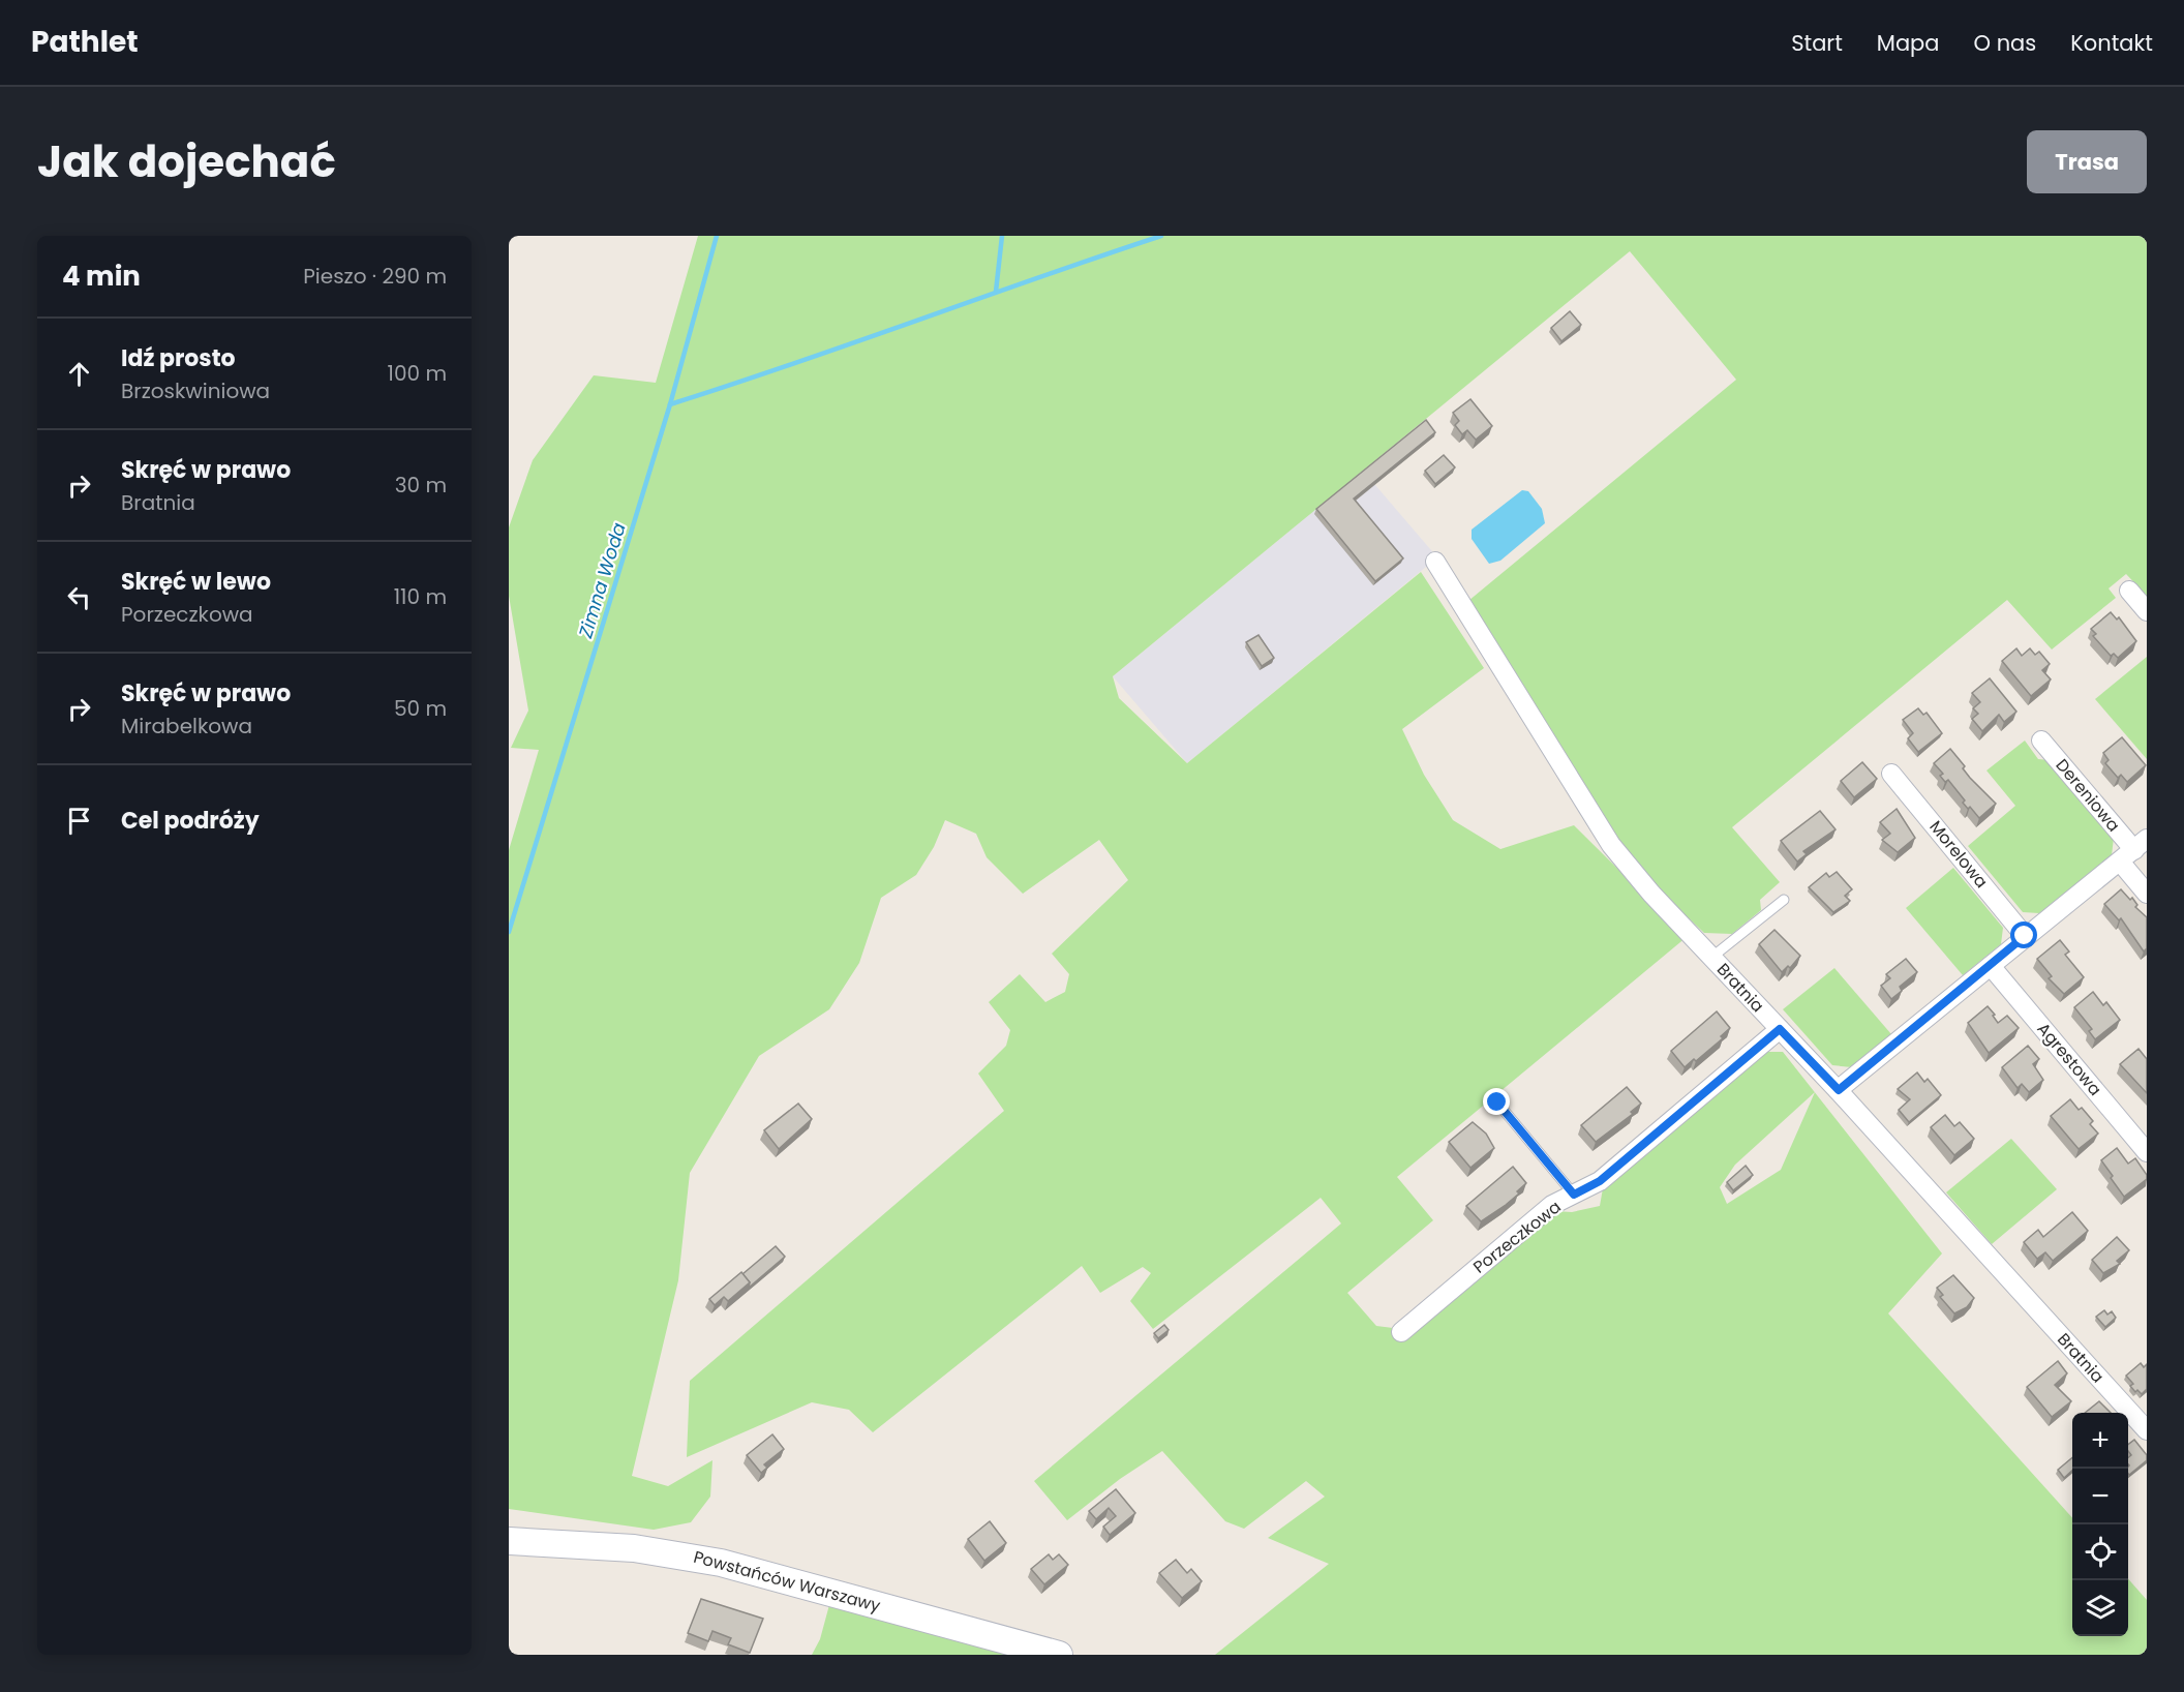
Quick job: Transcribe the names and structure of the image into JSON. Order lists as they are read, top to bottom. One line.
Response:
{"streets":{"street":["Dereniowa","Morelowa","Bratnia","Agrestowa","Porzeczkowa","Powstańców Warszawy"]},"crossings":[["Bratnia","Porzeczkowa"]],"water":["Zimna Woda"],"page":{"header":"Pathlet","nav":["Start","Mapa","O nas","Kontakt"],"title":"Jak dojechać","buttons":"Trasa","heading":["4 min","Pieszo · 290 m"],"list":[["Idź prosto","Brzoskwiniowa","100 m"],["Skręć w prawo","Bratnia","30 m"],["Skręć w lewo","Porzeczkowa","110 m"],["Skręć w prawo","Mirabelkowa","50 m"],"Cel podróży"],"map_buttons":["+","−"]}}
